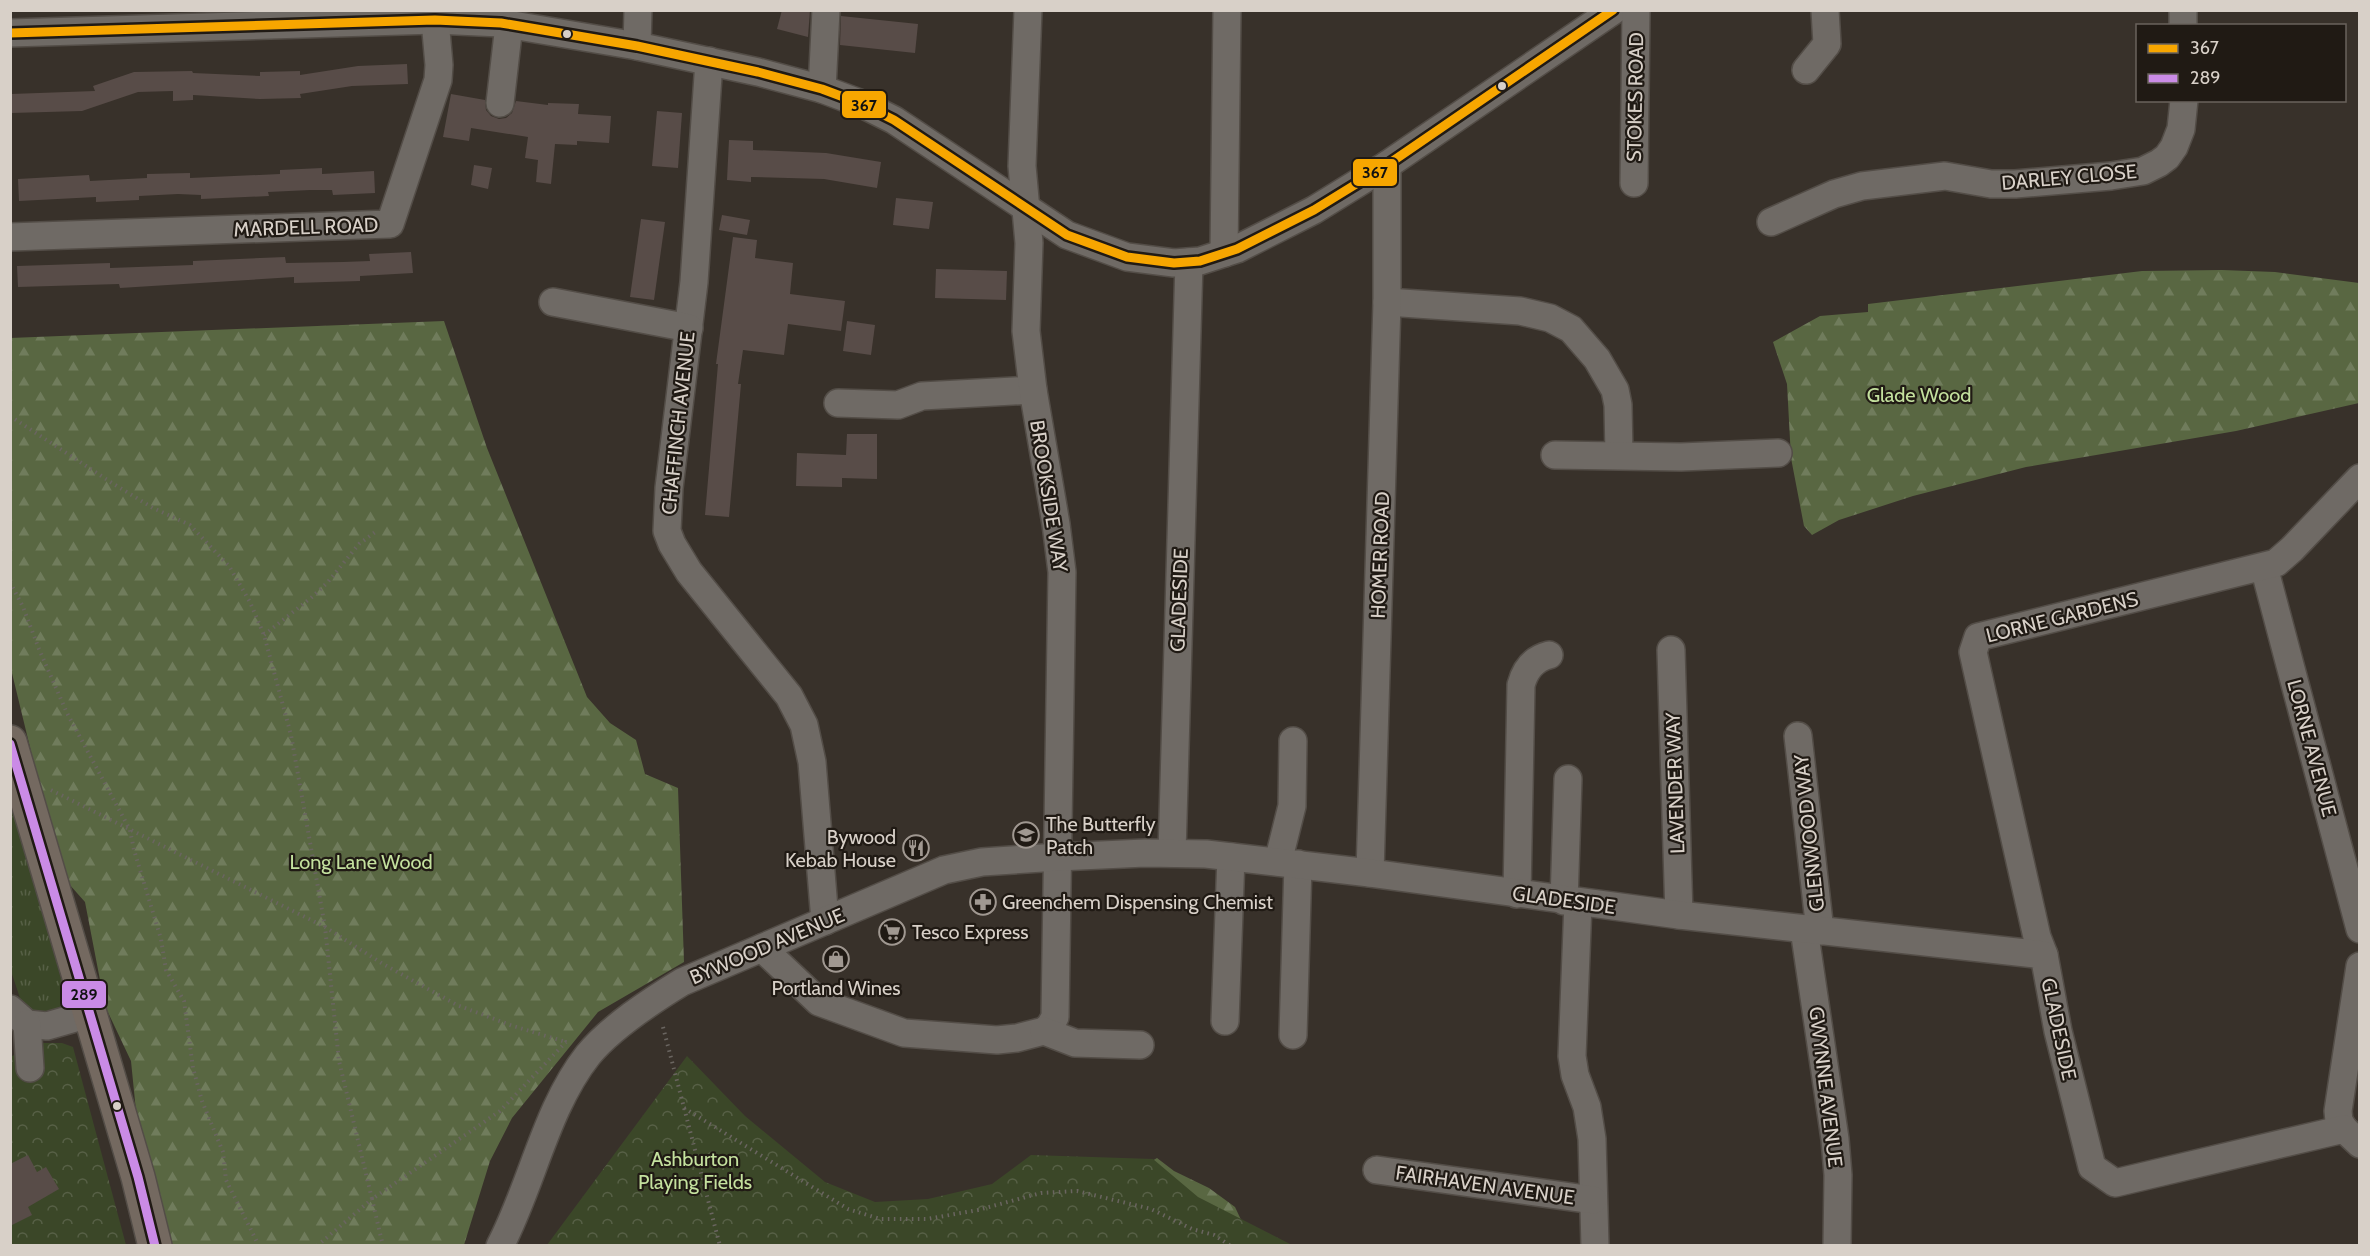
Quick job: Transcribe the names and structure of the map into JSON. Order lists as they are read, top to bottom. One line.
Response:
{"streets":{"street":["STOKES ROAD","DARLEY CLOSE","MARDELL ROAD","CHAFFINCH AVENUE","BROOKSIDE WAY","HOMER ROAD","GLADESIDE","LORNE GARDENS","LORNE AVENUE","LAVENDER WAY","GLENWOOD WAY","BYWOOD AVENUE","GWYNNE AVENUE","FAIRHAVEN AVENUE"]},"crossings":[["CHAFFINCH AVENUE","BYWOOD AVENUE"],["BROOKSIDE WAY","BYWOOD AVENUE"],["HOMER ROAD","GLADESIDE"],["GLADESIDE","LORNE GARDENS"],["GLADESIDE","LAVENDER WAY"],["GLADESIDE","GLENWOOD WAY"],["GLADESIDE","BYWOOD AVENUE"],["GLADESIDE","GWYNNE AVENUE"],["GLADESIDE","FAIRHAVEN AVENUE"],["LORNE GARDENS","LORNE AVENUE"],["GLENWOOD WAY","GWYNNE AVENUE"]],"parks":["Glade Wood","Long Lane Wood","Ashburton Playing Fields"],"places":{"school or university":["The Butterfly Patch"],"restaurant":["Bywood Kebab House"],"pharmacy":["Greenchem Dispensing Chemist"],"supermarket":["Tesco Express"],"shop":["Portland Wines"]},"lines":["transit line 367","transit line 289"],"legend":["367","289"]}
